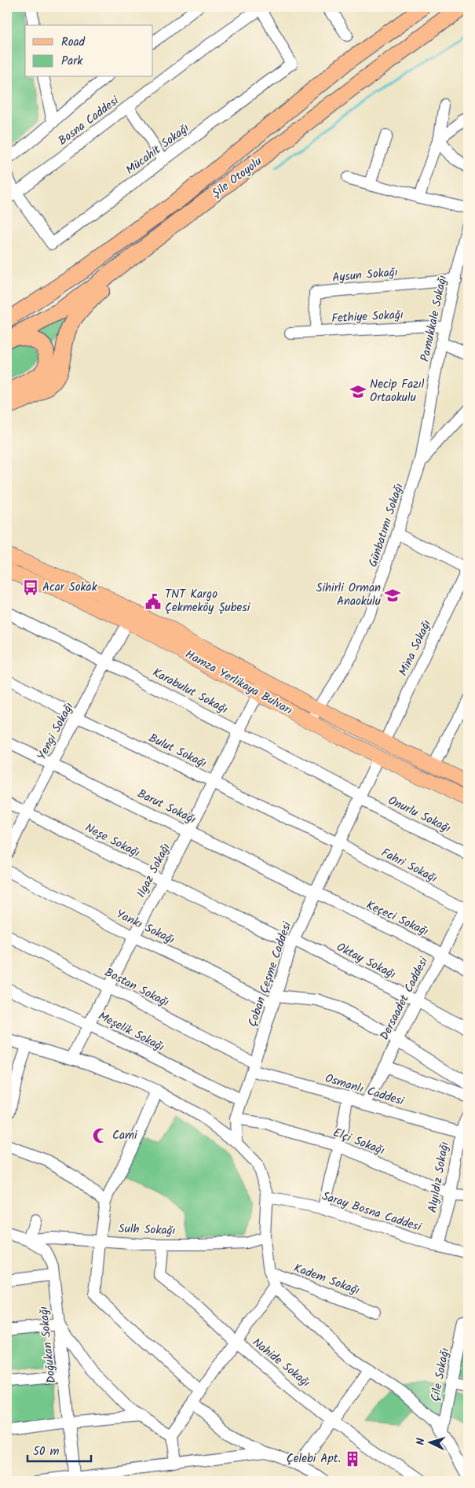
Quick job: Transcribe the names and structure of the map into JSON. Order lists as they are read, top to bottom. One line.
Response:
{"streets":{"highway":["Şile Otoyolu"],"main road":["Hamza Yerlikaya Bulvarı"],"street":["Bosna Caddesi","Mücahit Sokağı","Aysun Sokağı","Fethiye Sokağı","Pamukkale Sokağı","Günbatımı Sokağı","Mina Sokağı","Karabulut Sokağı","Yengi Sokağı","Bulut Sokağı","Barut Sokağı","Onurlu Sokağı","Neşe Sokağı","Fahri Sokağı","Ilgaz Sokağı","Keçeci Sokağı","Yankı Sokağı","Oktay Sokağı","Çoban Çeşme Caddesi","Bostan Sokağı","Dersaadet Caddesi","Meşelik Sokağı","Osmanlı Caddesi","Elçi Sokağı","Alyıldız Sokağı","Saray Bosna Caddesi","Sulh Sokağı","Kadem Sokağı","Doğukan Sokağı","Nahide Sokağı","Çile Sokağı"]},"crossings":[["Bosna Caddesi","Mücahit Sokağı"],["Aysun Sokağı","Fethiye Sokağı"],["Aysun Sokağı","Pamukkale Sokağı"],["Fethiye Sokağı","Pamukkale Sokağı"],["Pamukkale Sokağı","Günbatımı Sokağı"],["Günbatımı Sokağı","Hamza Yerlikaya Bulvarı"],["Mina Sokağı","Hamza Yerlikaya Bulvarı"],["Hamza Yerlikaya Bulvarı","Yengi Sokağı"],["Hamza Yerlikaya Bulvarı","Ilgaz Sokağı"],["Hamza Yerlikaya Bulvarı","Çoban Çeşme Caddesi"],["Karabulut Sokağı","Yengi Sokağı"],["Karabulut Sokağı","Onurlu Sokağı"],["Karabulut Sokağı","Ilgaz Sokağı"],["Karabulut Sokağı","Çoban Çeşme Caddesi"],["Yengi Sokağı","Bulut Sokağı"],["Yengi Sokağı","Barut Sokağı"],["Yengi Sokağı","Neşe Sokağı"],["Bulut Sokağı","Fahri Sokağı"],["Bulut Sokağı","Ilgaz Sokağı"],["Bulut Sokağı","Çoban Çeşme Caddesi"],["Barut Sokağı","Ilgaz Sokağı"],["Barut Sokağı","Keçeci Sokağı"],["Barut Sokağı","Çoban Çeşme Caddesi"],["Onurlu Sokağı","Çoban Çeşme Caddesi"],["Neşe Sokağı","Ilgaz Sokağı"],["Neşe Sokağı","Oktay Sokağı"],["Neşe Sokağı","Çoban Çeşme Caddesi"],["Fahri Sokağı","Çoban Çeşme Caddesi"],["Fahri Sokağı","Dersaadet Caddesi"],["Ilgaz Sokağı","Yankı Sokağı"],["Ilgaz Sokağı","Bostan Sokağı"],["Ilgaz Sokağı","Meşelik Sokağı"],["Keçeci Sokağı","Çoban Çeşme Caddesi"],["Keçeci Sokağı","Dersaadet Caddesi"],["Yankı Sokağı","Çoban Çeşme Caddesi"],["Oktay Sokağı","Çoban Çeşme Caddesi"],["Oktay Sokağı","Dersaadet Caddesi"],["Çoban Çeşme Caddesi","Bostan Sokağı"],["Çoban Çeşme Caddesi","Meşelik Sokağı"],["Çoban Çeşme Caddesi","Osmanlı Caddesi"],["Çoban Çeşme Caddesi","Elçi Sokağı"],["Bostan Sokağı","Osmanlı Caddesi"],["Dersaadet Caddesi","Osmanlı Caddesi"],["Osmanlı Caddesi","Alyıldız Sokağı"],["Elçi Sokağı","Alyıldız Sokağı"],["Alyıldız Sokağı","Saray Bosna Caddesi"],["Sulh Sokağı","Doğukan Sokağı"],["Sulh Sokağı","Nahide Sokağı"]],"places":{"school or university":["Necip Fazıl Ortaokulu","Sihirli Orman Anaokulu"],"bus stop":["Acar Sokak"],"public building":["TNT Kargo Çekmeköy Şubesi"],"mosque":["Cami"],"building":["Çelebi Apt."]},"legend":["Road","Park"],"scale_bar":"50 m","north":"left"}
